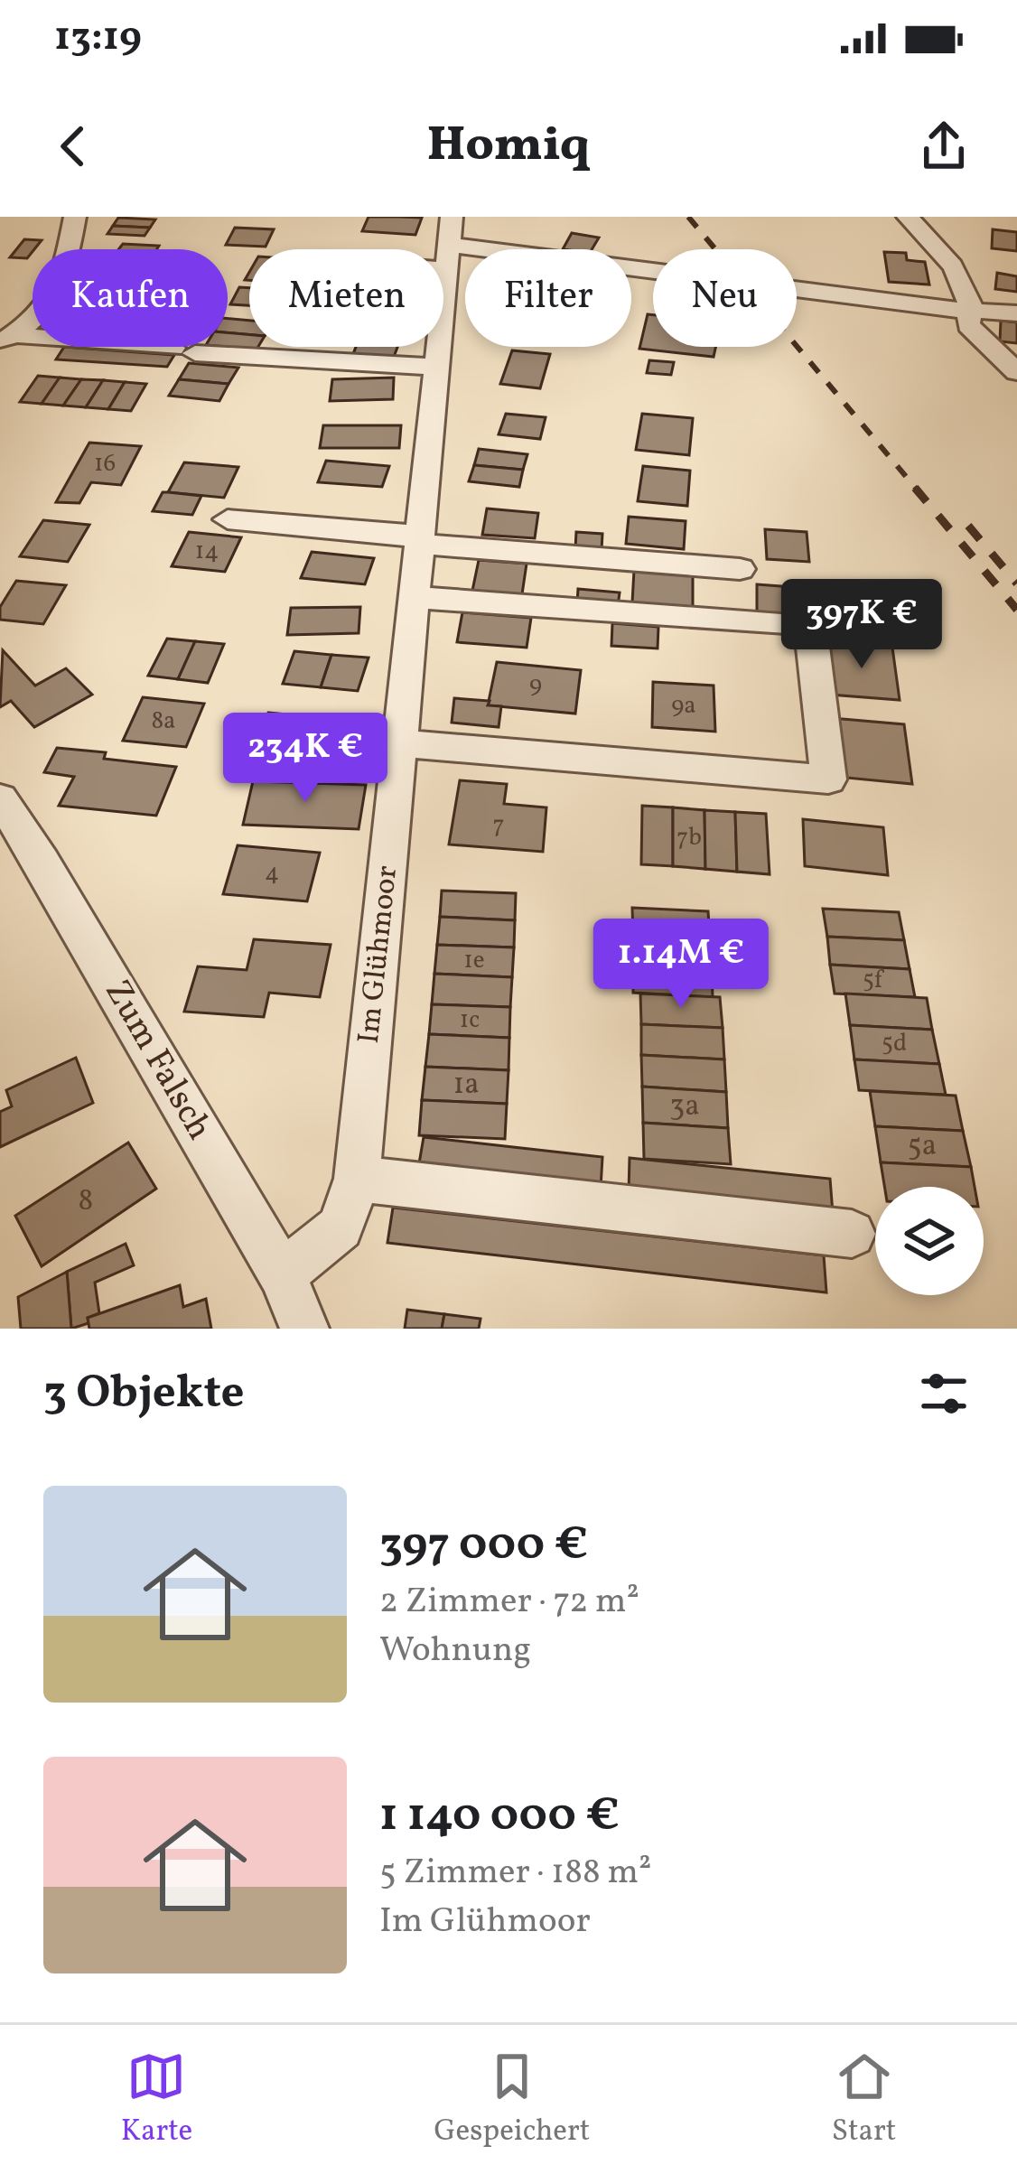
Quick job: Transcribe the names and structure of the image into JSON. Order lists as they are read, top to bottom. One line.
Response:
{"streets":{"street":["Im Glühmoor","Zum Falsch"]},"crossings":[["Im Glühmoor","Zum Falsch"]],"house_numbers":["16","14","9","9a","8a","7","7b","4","1e","5f","1c","5d","1a","3a","5a","8"],"page":{"status":"13:19","header":"Homiq","chip":["Kaufen","Mieten","Filter","Neu"],"price":["397K €","234K €","1.14M €"],"heading":"3 Objekte","list":[{"name":"397 000 €","note":"2 Zimmer · 72 m² · Wohnung"},{"name":"1 140 000 €","note":"5 Zimmer · 188 m² · Im Glühmoor"}],"tabs":["Karte","Gespeichert","Start"]}}
